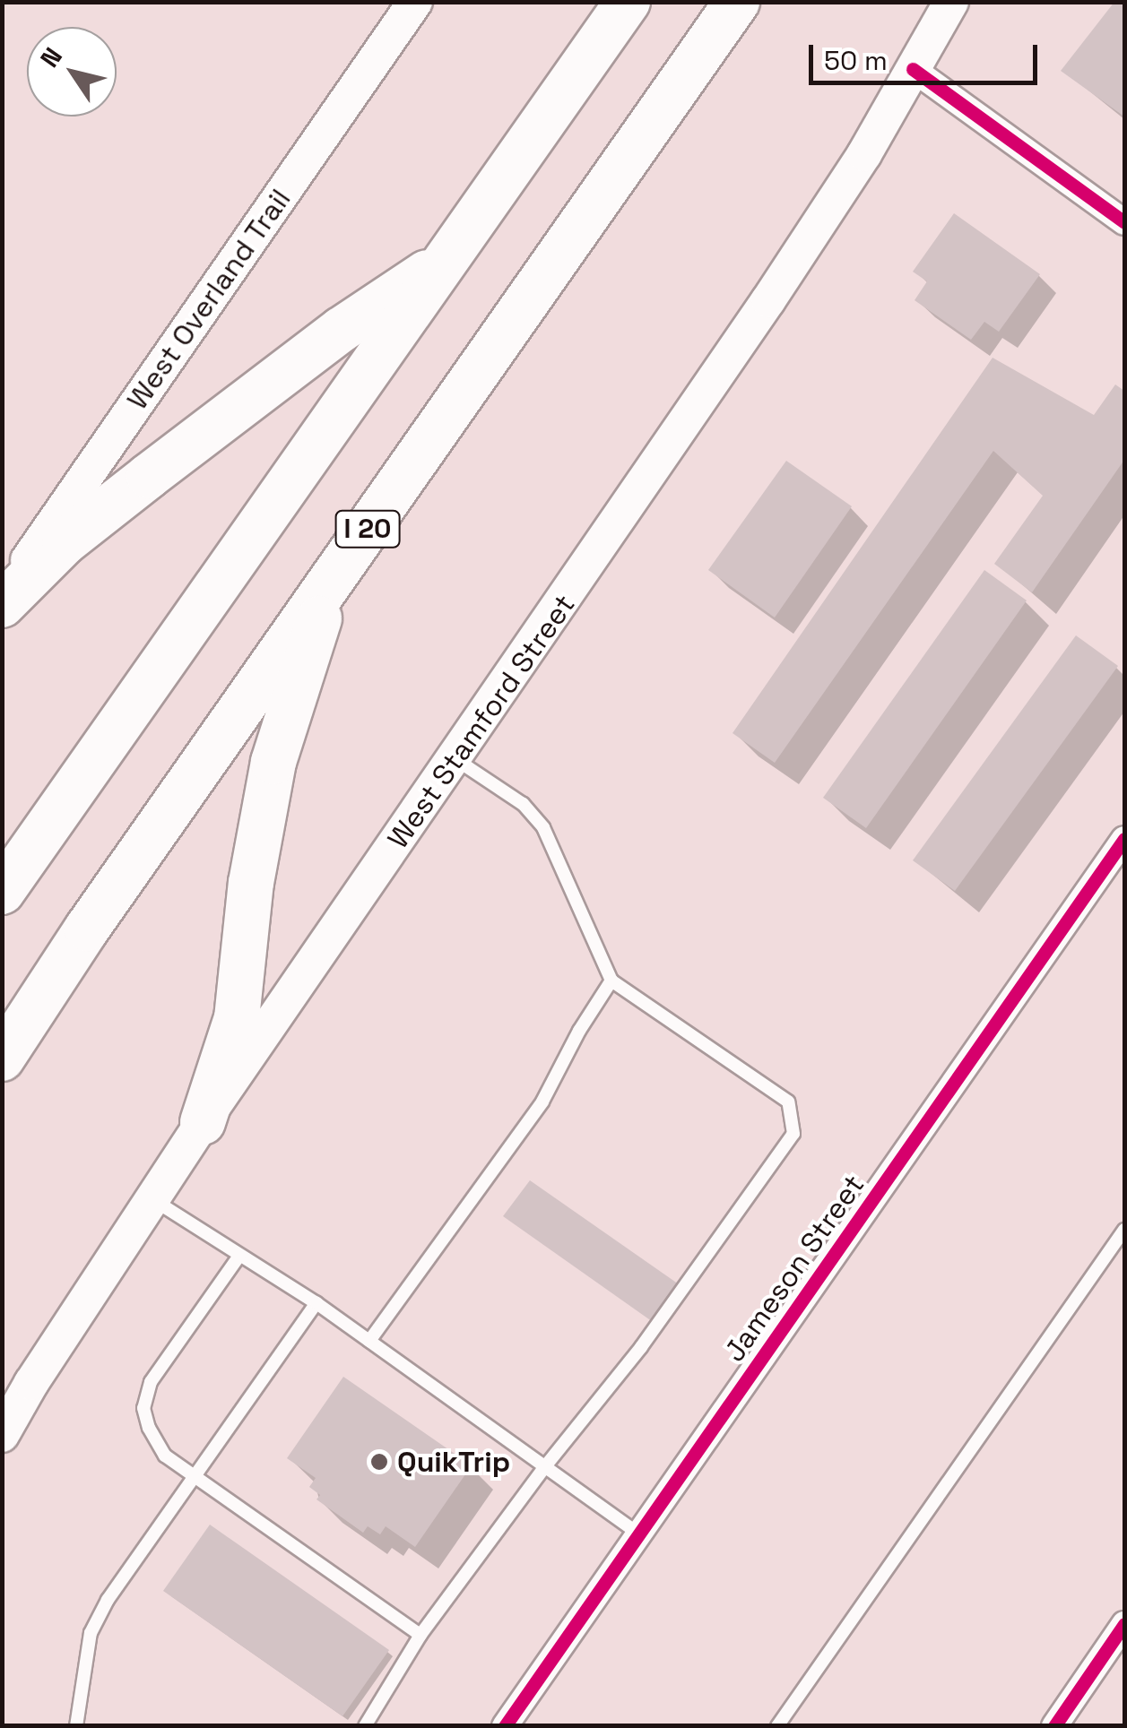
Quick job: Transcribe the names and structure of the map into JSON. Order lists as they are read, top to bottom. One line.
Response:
{"streets":{"highway":["I 20"],"main road":["West Overland Trail","West Stamford Street"],"street":["Jameson Street"]},"places":["QuikTrip"],"scale_bar":"50 m","north":"top left"}
